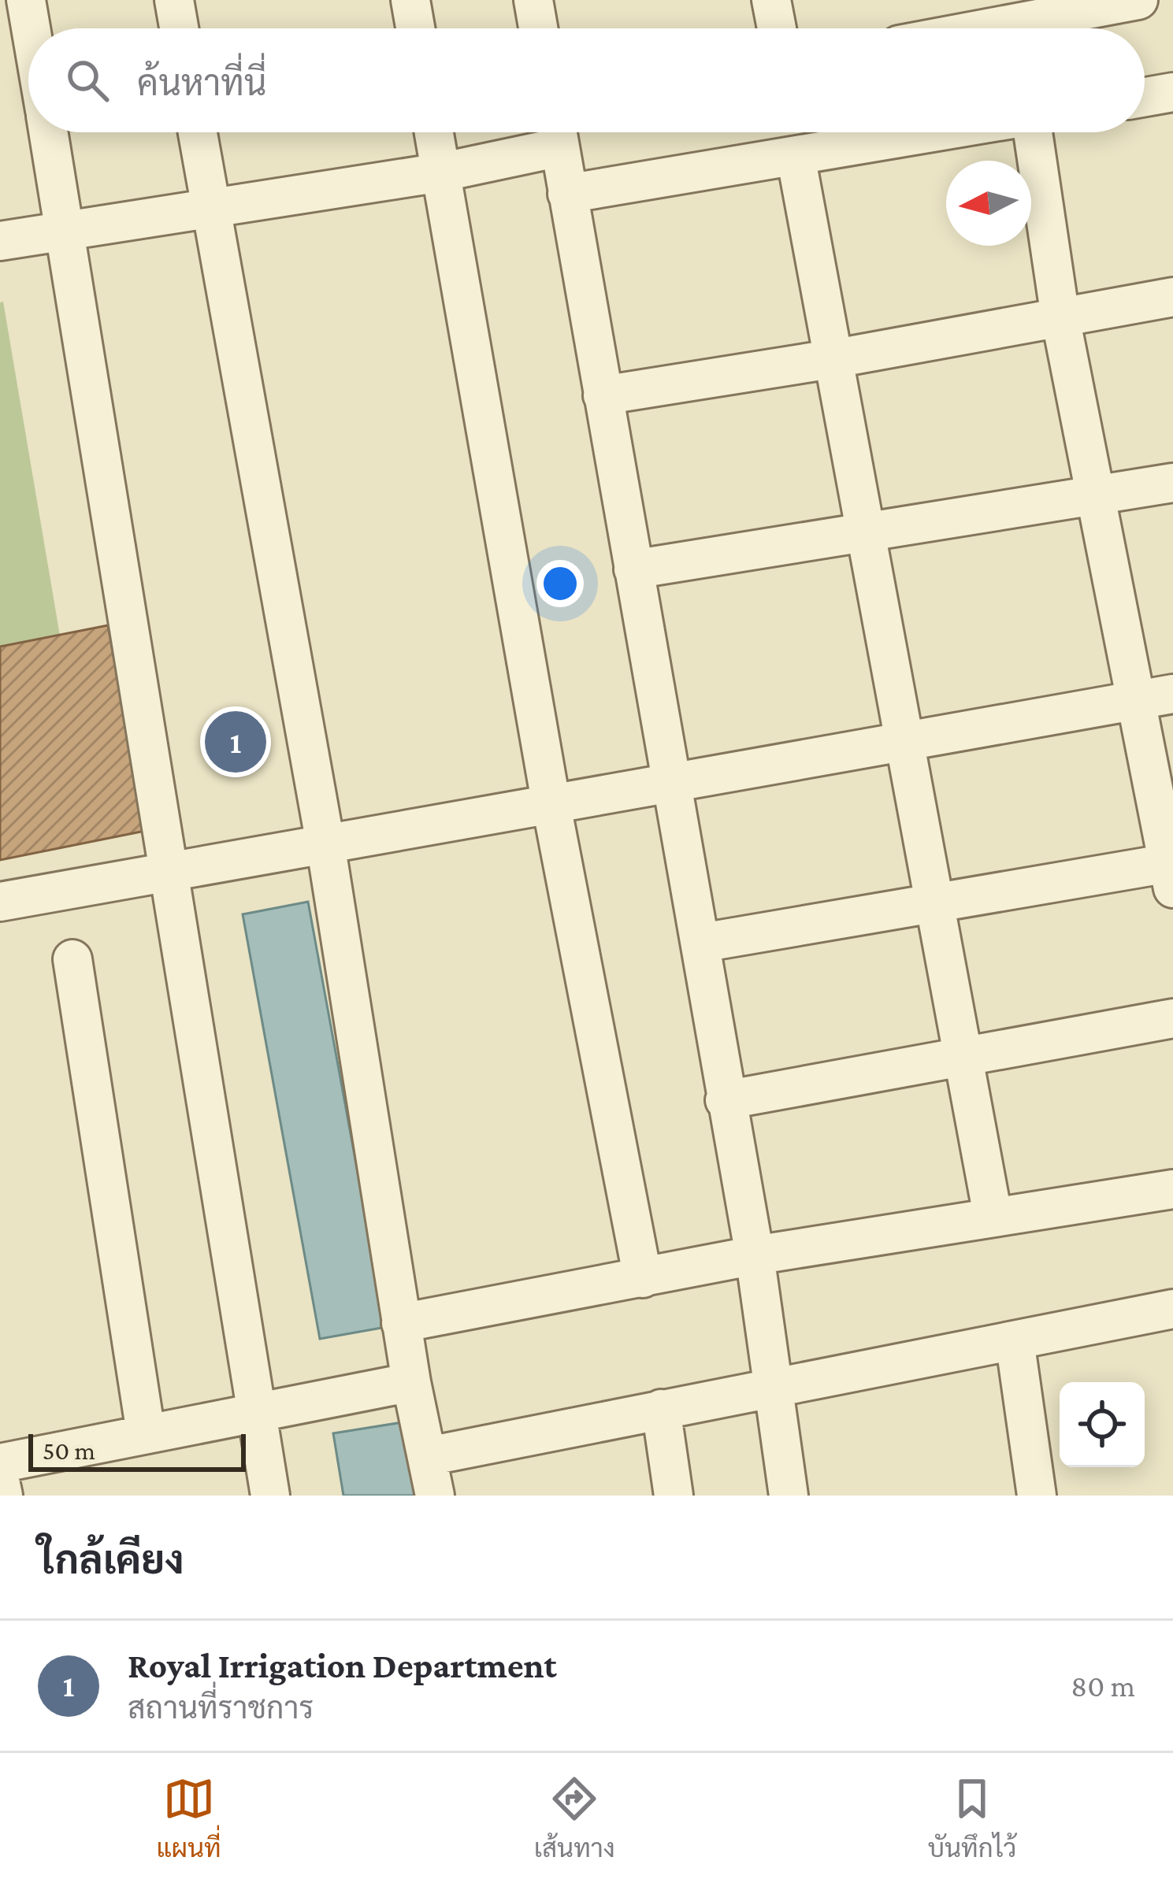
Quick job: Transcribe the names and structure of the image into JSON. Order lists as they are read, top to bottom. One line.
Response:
{"scale_bar":"50 m","north":"left","page":{"search":"ค้นหาที่นี่","pins":"1","scale":"50 m","heading":"ใกล้เคียง","list":[{"mark":"1","name":"Royal Irrigation Department","note":"สถานที่ราชการ","value":"80 m"}],"nav":["แผนที่","เส้นทาง","บันทึกไว้"]}}
